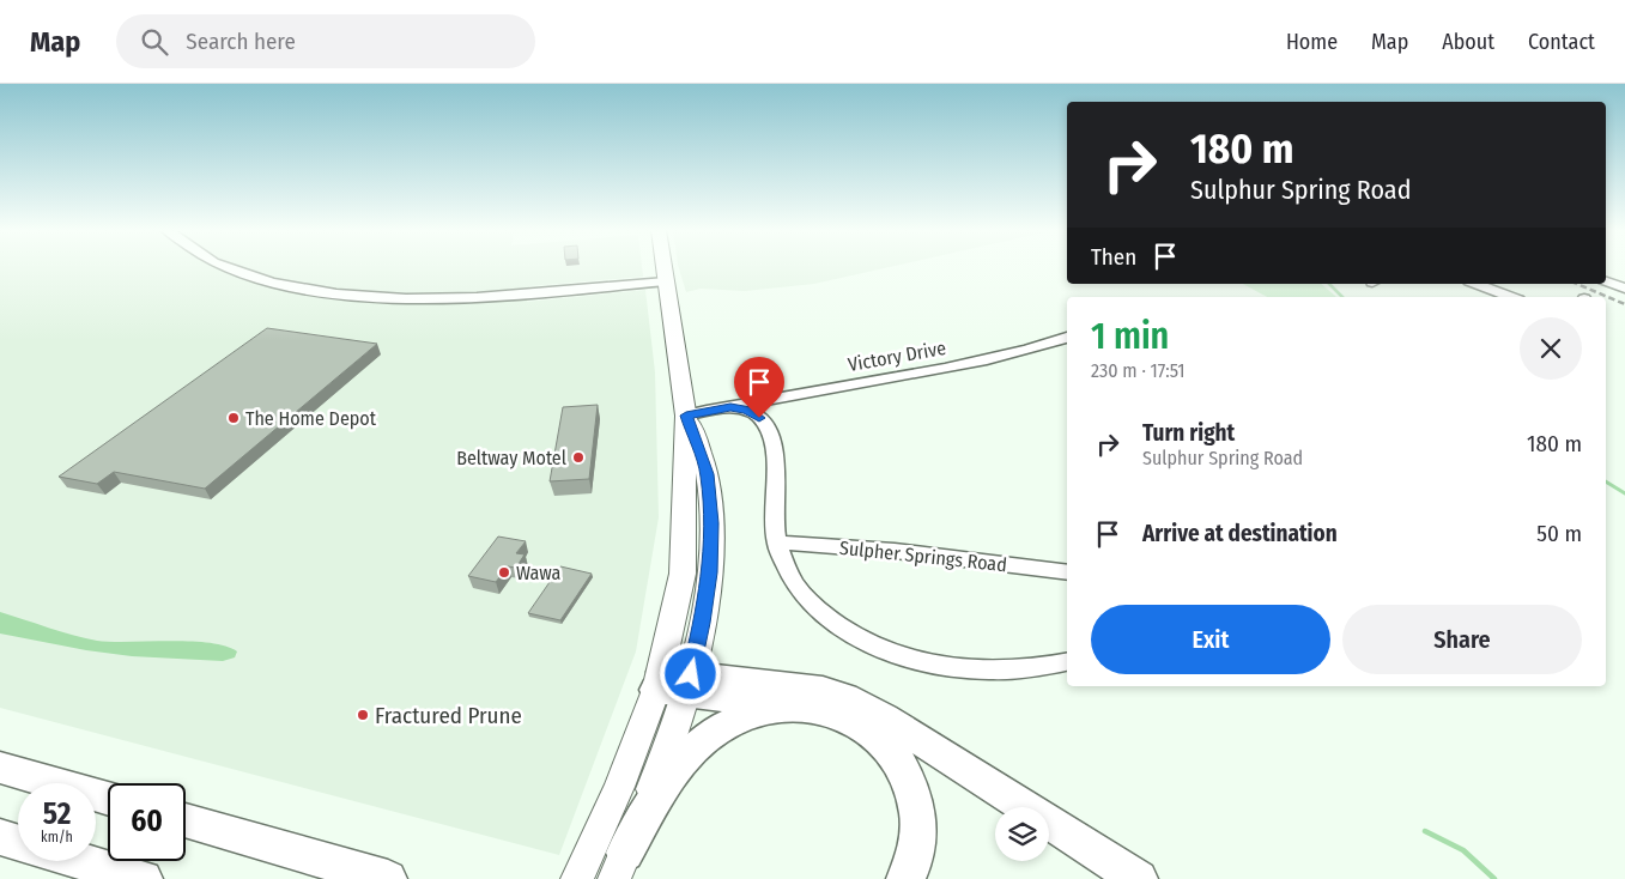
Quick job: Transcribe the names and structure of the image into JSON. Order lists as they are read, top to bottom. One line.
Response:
{"streets":{"street":["Victory Drive","Sulpher Springs Road"]},"places":["The Home Depot","Beltway Motel","Wawa","Fractured Prune"],"page":{"header":"Map","search":"Search here","nav":["Home","Map","About","Contact"],"turn":["180 m","Sulphur Spring Road"],"then":"Then","heading":["1 min","230 m · 17:51"],"list":[{"name":"Turn right","note":"Sulphur Spring Road","value":"180 m"},{"name":"Arrive at destination","value":"50 m"}],"buttons":["Exit","Share"],"speed":"52 km/h","limit":"60"}}
